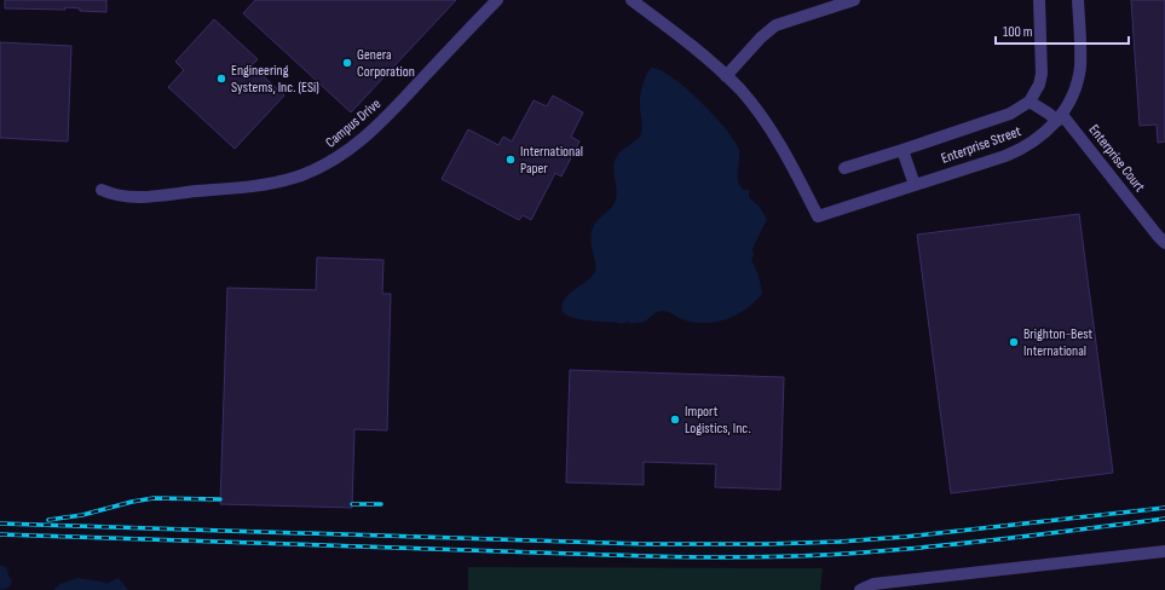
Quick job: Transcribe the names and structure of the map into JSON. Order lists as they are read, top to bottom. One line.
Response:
{"streets":{"street":["Campus Drive","Enterprise Street","Enterprise Court"]},"crossings":[["Enterprise Street","Enterprise Court"]],"places":["Genera Corporation","Engineering Systems, Inc. (ESi)","International Paper","Brighton-Best International","Import Logistics, Inc."],"scale_bar":"100 m"}
